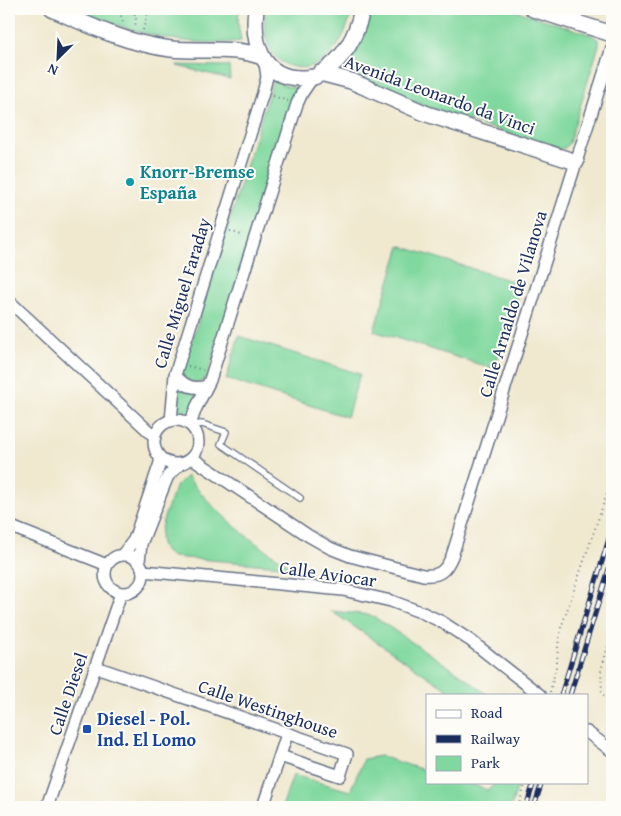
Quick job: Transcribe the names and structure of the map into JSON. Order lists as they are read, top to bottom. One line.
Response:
{"streets":{"street":["Avenida Leonardo da Vinci","Calle Miguel Faraday","Calle Arnaldo de Vilanova","Calle Aviocar","Calle Diesel","Calle Westinghouse"]},"crossings":[["Avenida Leonardo da Vinci","Calle Miguel Faraday"],["Avenida Leonardo da Vinci","Calle Arnaldo de Vilanova"],["Calle Miguel Faraday","Calle Arnaldo de Vilanova"],["Calle Aviocar","Calle Diesel"],["Calle Diesel","Calle Westinghouse"]],"places":{"other":["Knorr-Bremse España"],"transit":["Diesel - Pol. Ind. El Lomo"]},"legend":["Road","Railway","Park"],"north":"bottom left"}
